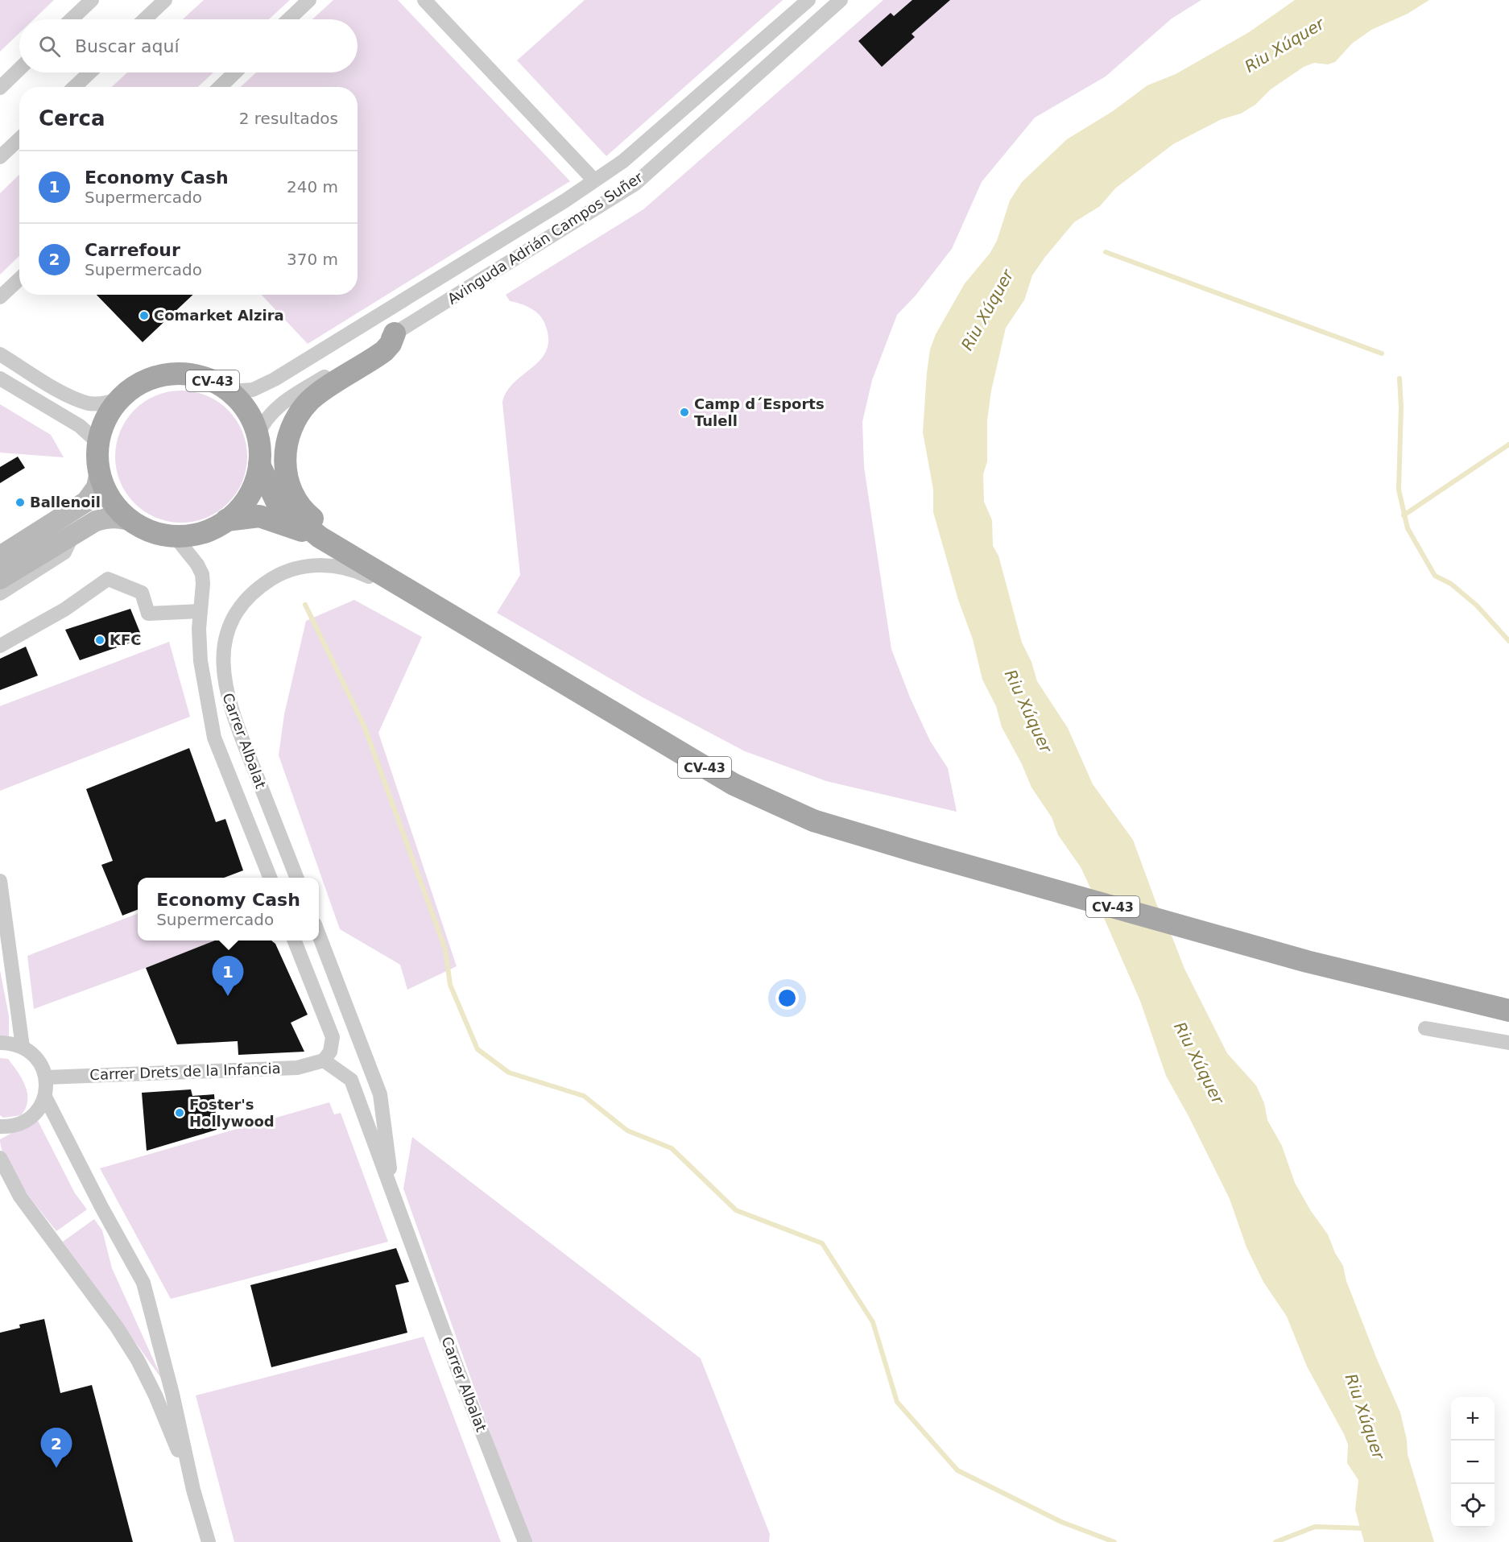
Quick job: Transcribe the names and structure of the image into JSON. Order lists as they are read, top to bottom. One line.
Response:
{"streets":{"main road":["CV-43"],"street":["Avinguda Adrián Campos Suñer","Carrer Albalat","Carrer Drets de la Infancia"]},"crossings":[["Avinguda Adrián Campos Suñer","CV-43"],["Avinguda Adrián Campos Suñer","Carrer Albalat"],["CV-43","Carrer Albalat"],["Carrer Albalat","Carrer Drets de la Infancia"]],"water":["Riu Xúquer"],"places":["Comarket Alzira","Camp d´Esports Tulell","Ballenoil","KFC","Foster's Hollywood"],"page":{"search":"Buscar aquí","heading":["Cerca","2 resultados"],"list":[{"mark":"1","name":"Economy Cash","note":"Supermercado","value":"240 m"},{"mark":"2","name":"Carrefour","note":"Supermercado","value":"370 m"}],"popup":["Economy Cash","Supermercado"],"pins":["1","2"],"map_buttons":["+","−"]}}
